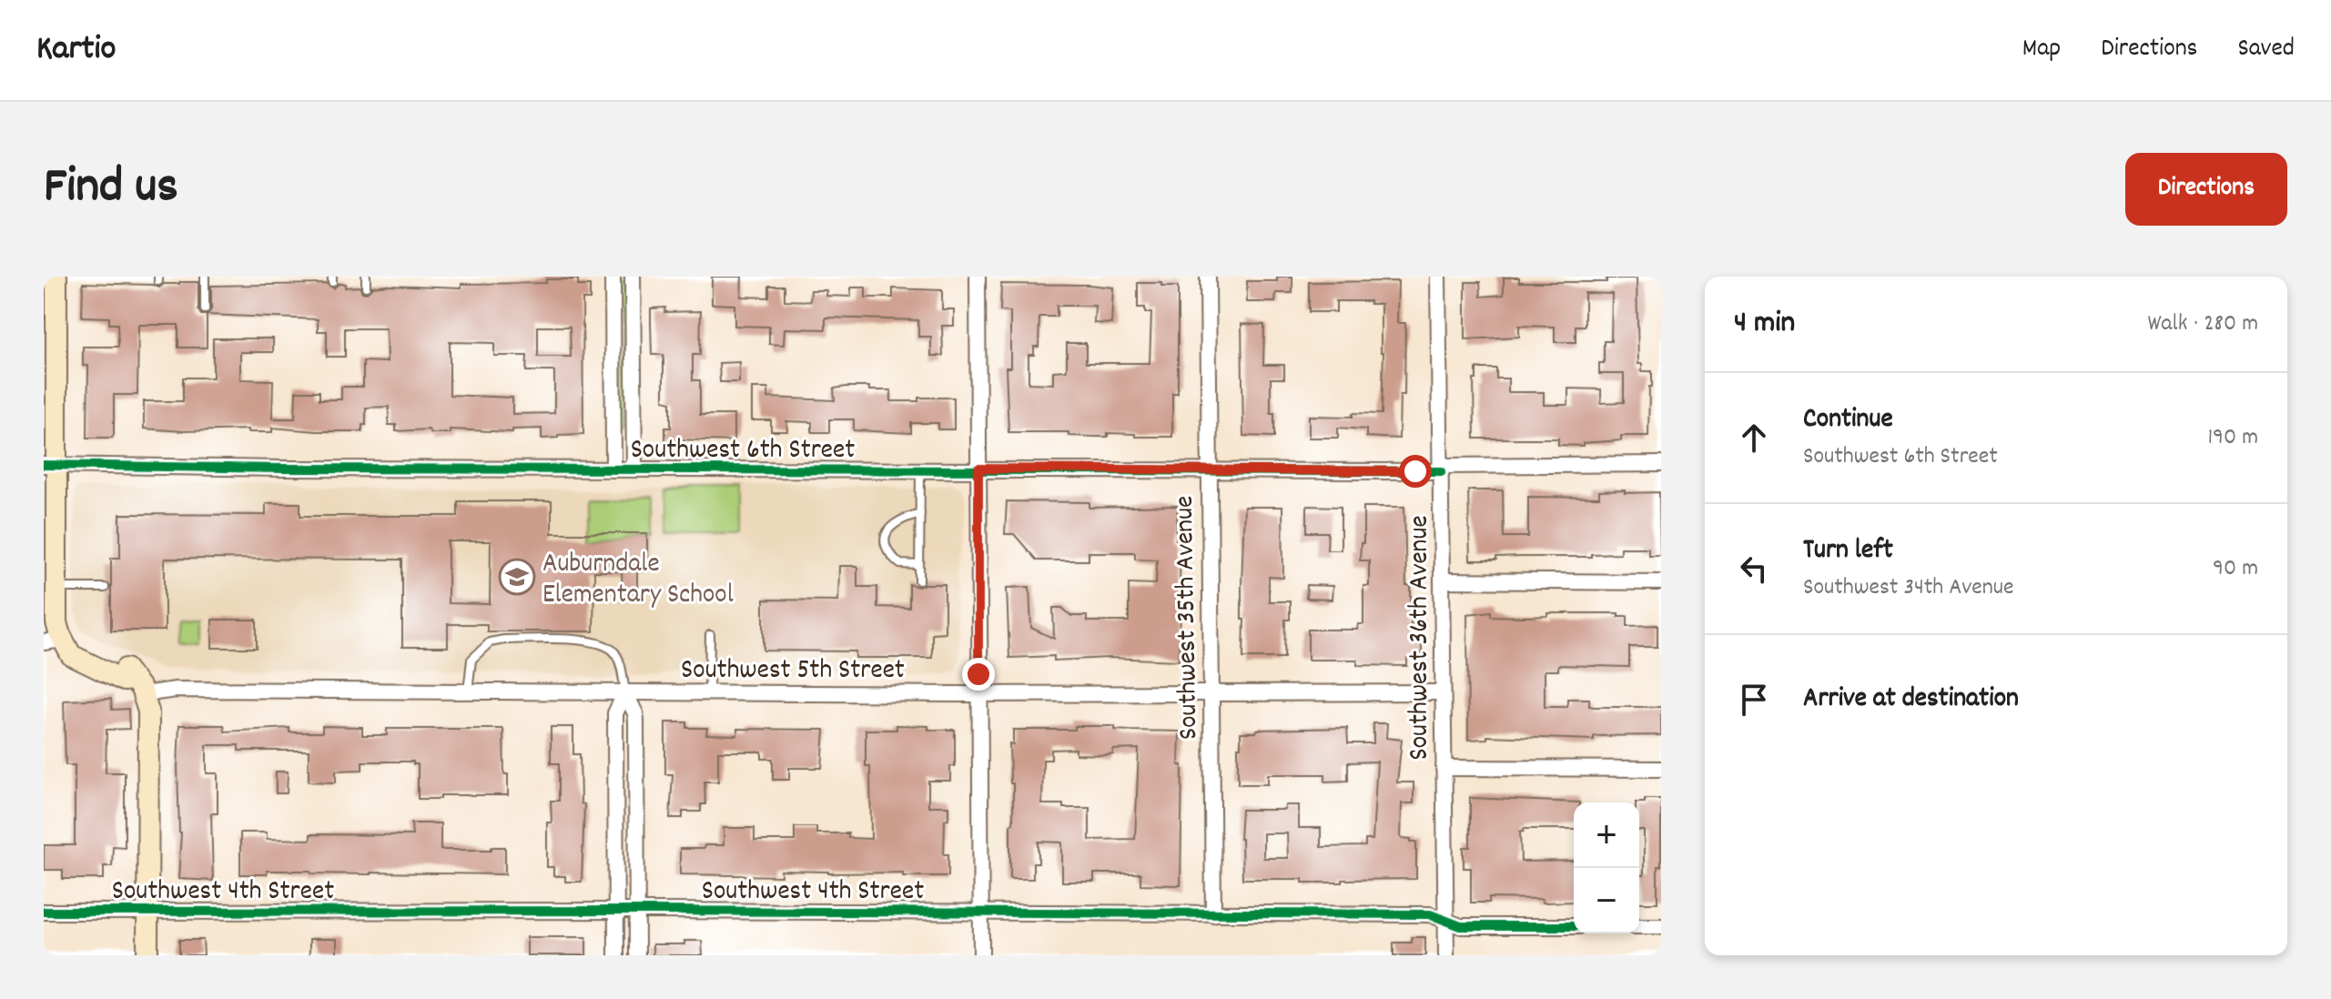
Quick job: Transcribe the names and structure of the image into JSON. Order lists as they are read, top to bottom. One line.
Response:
{"streets":{"street":["Southwest 6th Street","Southwest 35th Avenue","Southwest 36th Avenue","Southwest 5th Street","Southwest 4th Street"]},"crossings":[["Southwest 6th Street","Southwest 35th Avenue"],["Southwest 6th Street","Southwest 36th Avenue"],["Southwest 35th Avenue","Southwest 5th Street"],["Southwest 35th Avenue","Southwest 4th Street"],["Southwest 36th Avenue","Southwest 5th Street"],["Southwest 36th Avenue","Southwest 4th Street"]],"places":{"school or university":["Auburndale Elementary School"]},"page":{"header":"Kartio","nav":["Map","Directions","Saved"],"title":"Find us","buttons":"Directions","heading":["4 min","Walk · 280 m"],"list":[["Continue","Southwest 6th Street","190 m"],["Turn left","Southwest 34th Avenue","90 m"],"Arrive at destination"],"map_buttons":["+","−"]}}
